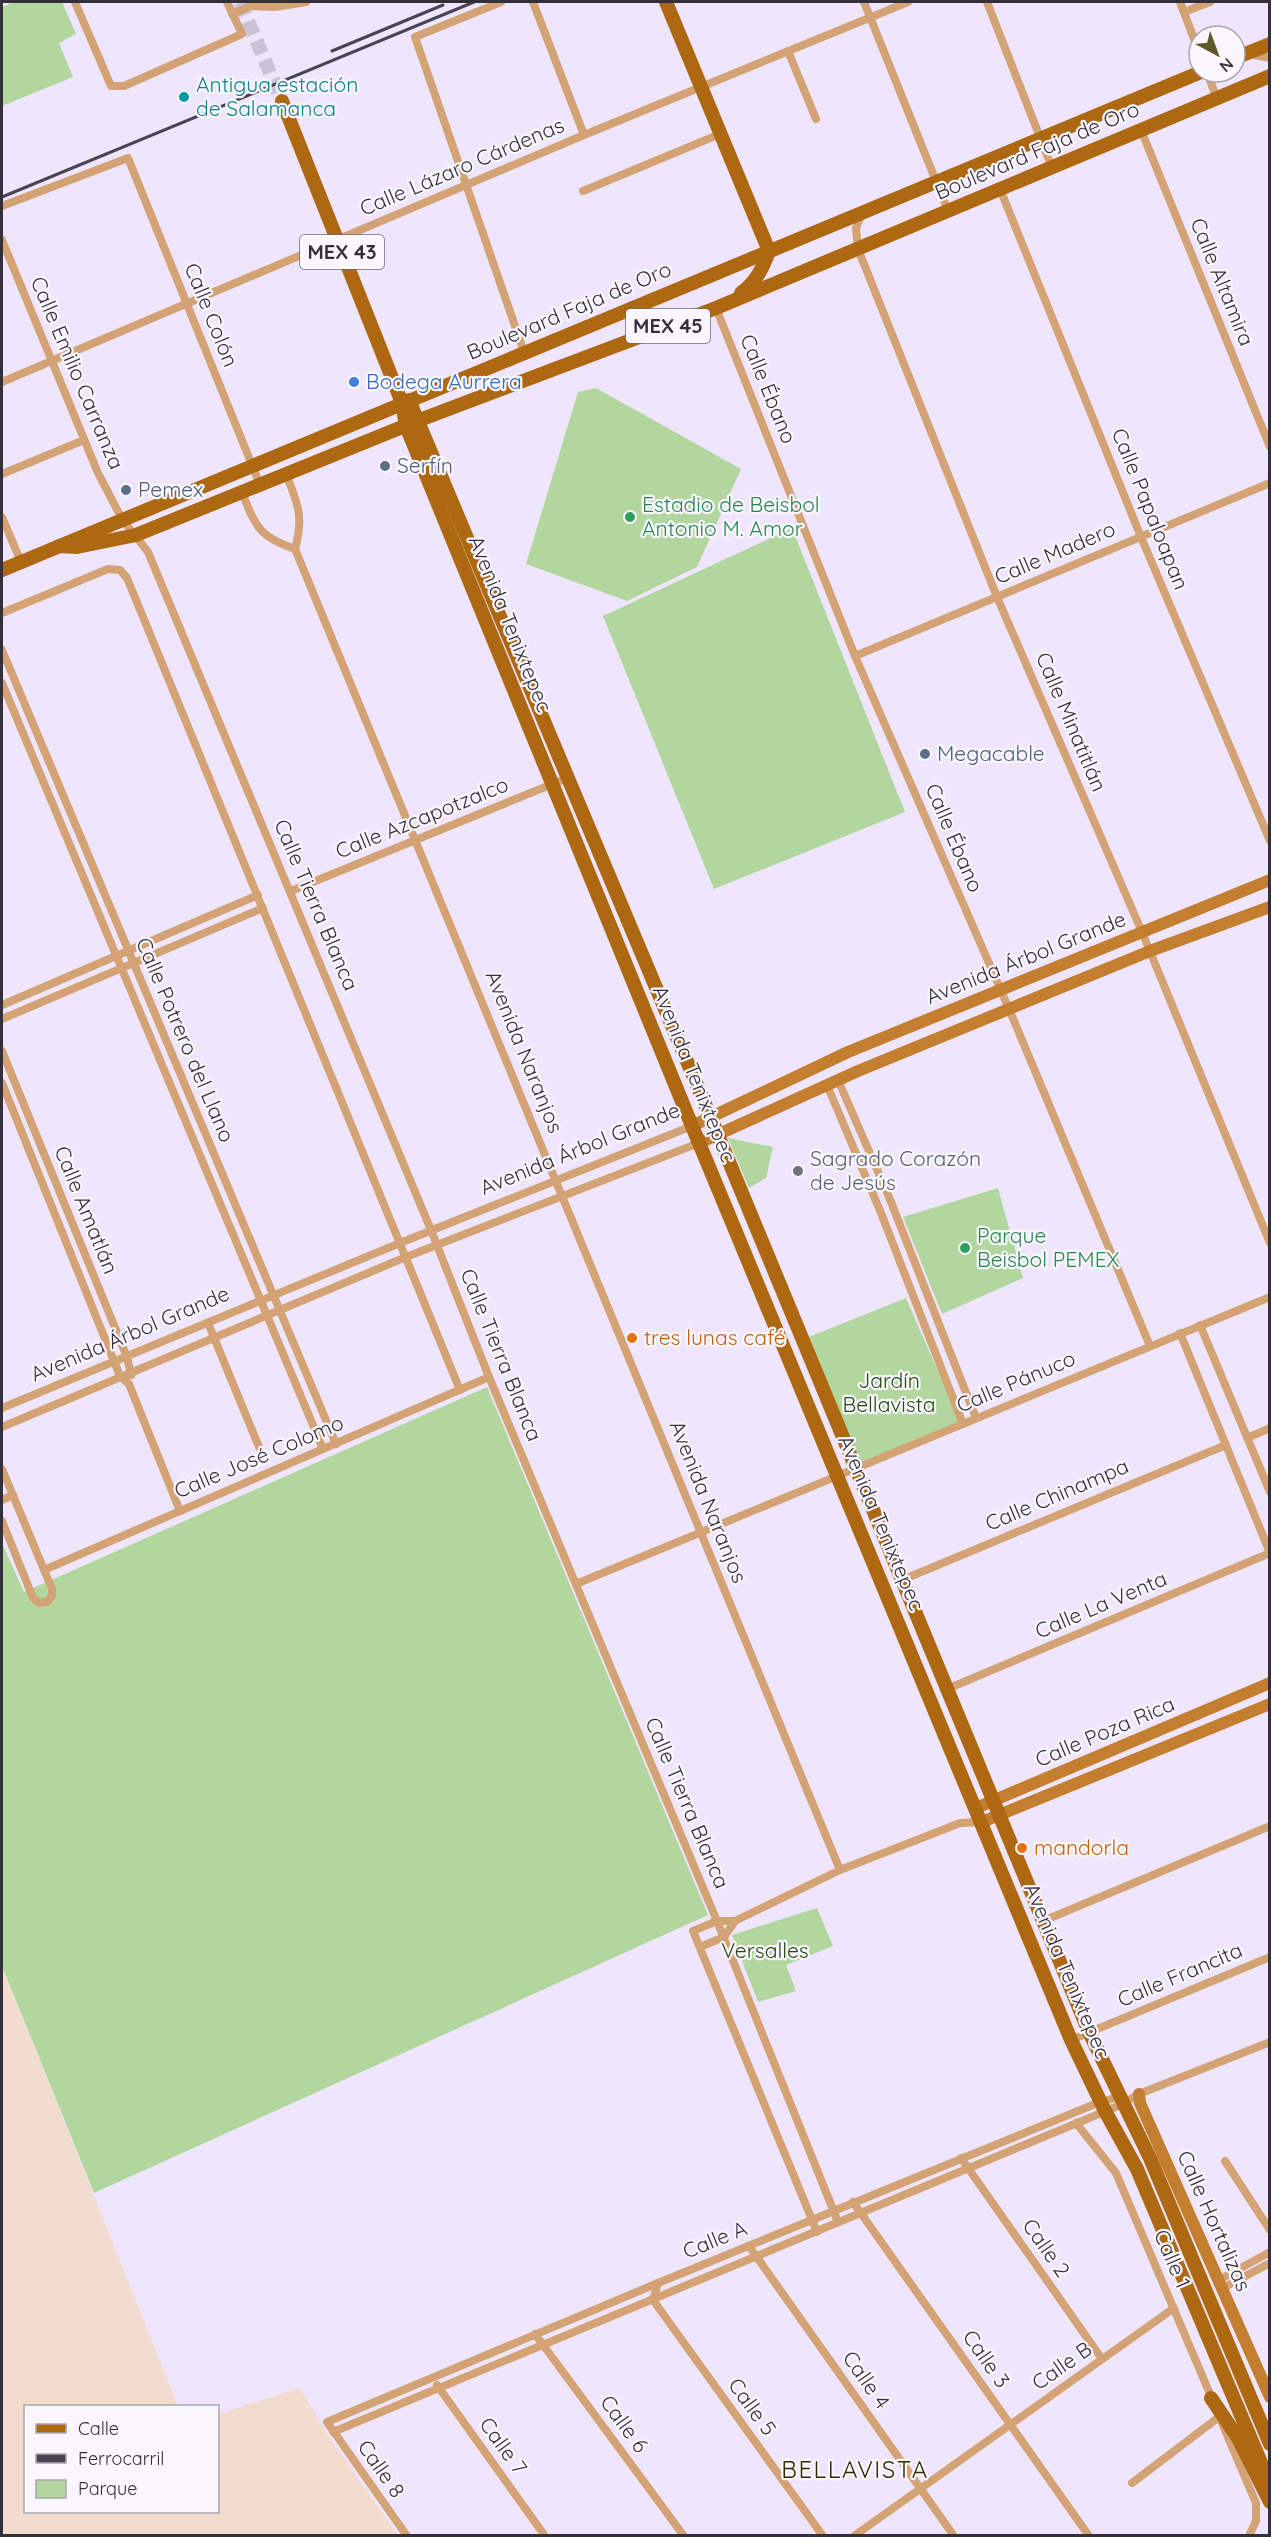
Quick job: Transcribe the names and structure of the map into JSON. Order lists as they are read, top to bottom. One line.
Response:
{"streets":{"main road":["Boulevard Faja de Oro","MEX 43","MEX 45","Avenida Tenixtepec"],"street":["Calle Lázaro Cárdenas","Calle Altamira","Calle Colón","Calle Emilio Carranza","Calle Ébano","Calle Papaloapan","Calle Madero","Calle Minatitlán","Calle Azcapotzalco","Calle Tierra Blanca","Avenida Árbol Grande","Calle Potrero del Llano","Avenida Naranjos","Calle Amatlán","Calle Pánuco","Calle José Colomo","Calle Chinampa","Calle La Venta","Calle Poza Rica","Calle Francita","Calle Hortalizas","Calle A","Calle 2","Calle 1","Calle 3","Calle B","Calle 4","Calle 5","Calle 6","Calle 7","Calle 8"]},"crossings":[["Boulevard Faja de Oro","MEX 43"],["Boulevard Faja de Oro","Calle Altamira"],["Boulevard Faja de Oro","Calle Colón"],["Boulevard Faja de Oro","MEX 45"],["Boulevard Faja de Oro","Calle Emilio Carranza"],["Boulevard Faja de Oro","Calle Ébano"],["Boulevard Faja de Oro","Calle Papaloapan"],["Boulevard Faja de Oro","Avenida Tenixtepec"],["Boulevard Faja de Oro","Calle Minatitlán"],["Boulevard Faja de Oro","Calle Tierra Blanca"],["Calle Lázaro Cárdenas","MEX 43"],["Calle Lázaro Cárdenas","Calle Colón"],["Calle Lázaro Cárdenas","Calle Emilio Carranza"],["MEX 43","Avenida Tenixtepec"],["Calle Emilio Carranza","Calle Tierra Blanca"],["Calle Ébano","Calle Madero"],["Calle Ébano","Avenida Árbol Grande"],["Calle Ébano","Calle Pánuco"],["Calle Papaloapan","Calle Madero"],["Calle Madero","Calle Minatitlán"],["Avenida Tenixtepec","Calle Azcapotzalco"],["Avenida Tenixtepec","Avenida Árbol Grande"],["Avenida Tenixtepec","Calle Pánuco"],["Avenida Tenixtepec","Calle Chinampa"],["Avenida Tenixtepec","Calle La Venta"],["Avenida Tenixtepec","Calle Poza Rica"],["Avenida Tenixtepec","Calle Francita"],["Avenida Tenixtepec","Calle Hortalizas"],["Avenida Tenixtepec","Calle A"],["Calle Minatitlán","Avenida Árbol Grande"],["Calle Azcapotzalco","Calle Tierra Blanca"],["Calle Azcapotzalco","Avenida Naranjos"],["Calle Tierra Blanca","Avenida Árbol Grande"],["Calle Tierra Blanca","Calle Pánuco"],["Calle Tierra Blanca","Calle José Colomo"],["Calle Tierra Blanca","Calle Poza Rica"],["Calle Tierra Blanca","Calle A"],["Avenida Árbol Grande","Calle Potrero del Llano"],["Avenida Árbol Grande","Avenida Naranjos"],["Avenida Árbol Grande","Calle Amatlán"],["Calle Potrero del Llano","Calle José Colomo"],["Avenida Naranjos","Calle Pánuco"],["Avenida Naranjos","Calle Poza Rica"],["Calle Amatlán","Calle José Colomo"],["Calle Hortalizas","Calle A"],["Calle A","Calle 2"],["Calle A","Calle 1"],["Calle A","Calle 3"],["Calle A","Calle 4"],["Calle A","Calle 5"],["Calle A","Calle 6"],["Calle A","Calle 7"],["Calle A","Calle 8"],["Calle 2","Calle B"],["Calle 1","Calle B"],["Calle 3","Calle B"],["Calle B","Calle 4"]],"districts":["BELLAVISTA"],"parks":["Jardín Bellavista","Versalles"],"places":["Antigua estación de Salamanca","Bodega Aurrera","Serfín","Pemex","Estadio de Beisbol Antonio M. Amor","Megacable","Sagrado Corazón de Jesús","Parque Beisbol PEMEX","tres lunas café","mandorla"],"legend":["Calle","Ferrocarril","Parque"],"north":"bottom right"}
